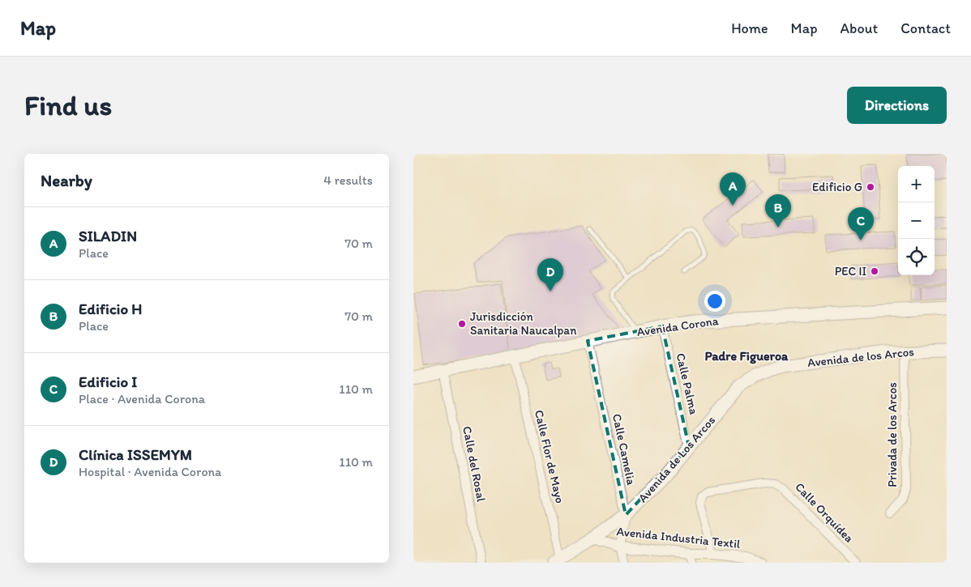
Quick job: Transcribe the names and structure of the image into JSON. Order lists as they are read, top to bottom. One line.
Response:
{"streets":{"main road":["Avenida Corona","Avenida de los Arcos","Avenida de Los Arcos"],"street":["Calle Palma","Privada de los Arcos","Calle Camelia","Calle Flor de Mayo","Calle del Rosal","Calle Orquídea","Avenida Industria Textil"]},"crossings":[["Avenida Corona","Calle Palma"],["Avenida Corona","Calle Camelia"],["Avenida Corona","Calle Flor de Mayo"],["Avenida Corona","Calle del Rosal"],["Avenida de los Arcos","Privada de los Arcos"],["Avenida de los Arcos","Avenida de Los Arcos"],["Calle Palma","Avenida de Los Arcos"],["Calle Camelia","Avenida de Los Arcos"],["Calle Camelia","Avenida Industria Textil"],["Calle Flor de Mayo","Avenida de Los Arcos"],["Avenida de Los Arcos","Avenida Industria Textil"],["Calle Orquídea","Avenida Industria Textil"]],"districts":["Padre Figueroa"],"places":["Edificio G","PEC II","Jurisdicción Sanitaria Naucalpan"],"page":{"header":"Map","nav":["Home","Map","About","Contact"],"buttons":"Directions","title":"Find us","heading":["Nearby","4 results"],"map_buttons":["+","−"],"pins":["A","B","C","D"],"list":[{"mark":"A","name":"SILADIN","note":"Place","value":"70 m"},{"mark":"B","name":"Edificio H","note":"Place","value":"70 m"},{"mark":"C","name":"Edificio I","note":"Place · Avenida Corona","value":"110 m"},{"mark":"D","name":"Clínica ISSEMYM","note":"Hospital · Avenida Corona","value":"110 m"}]}}
